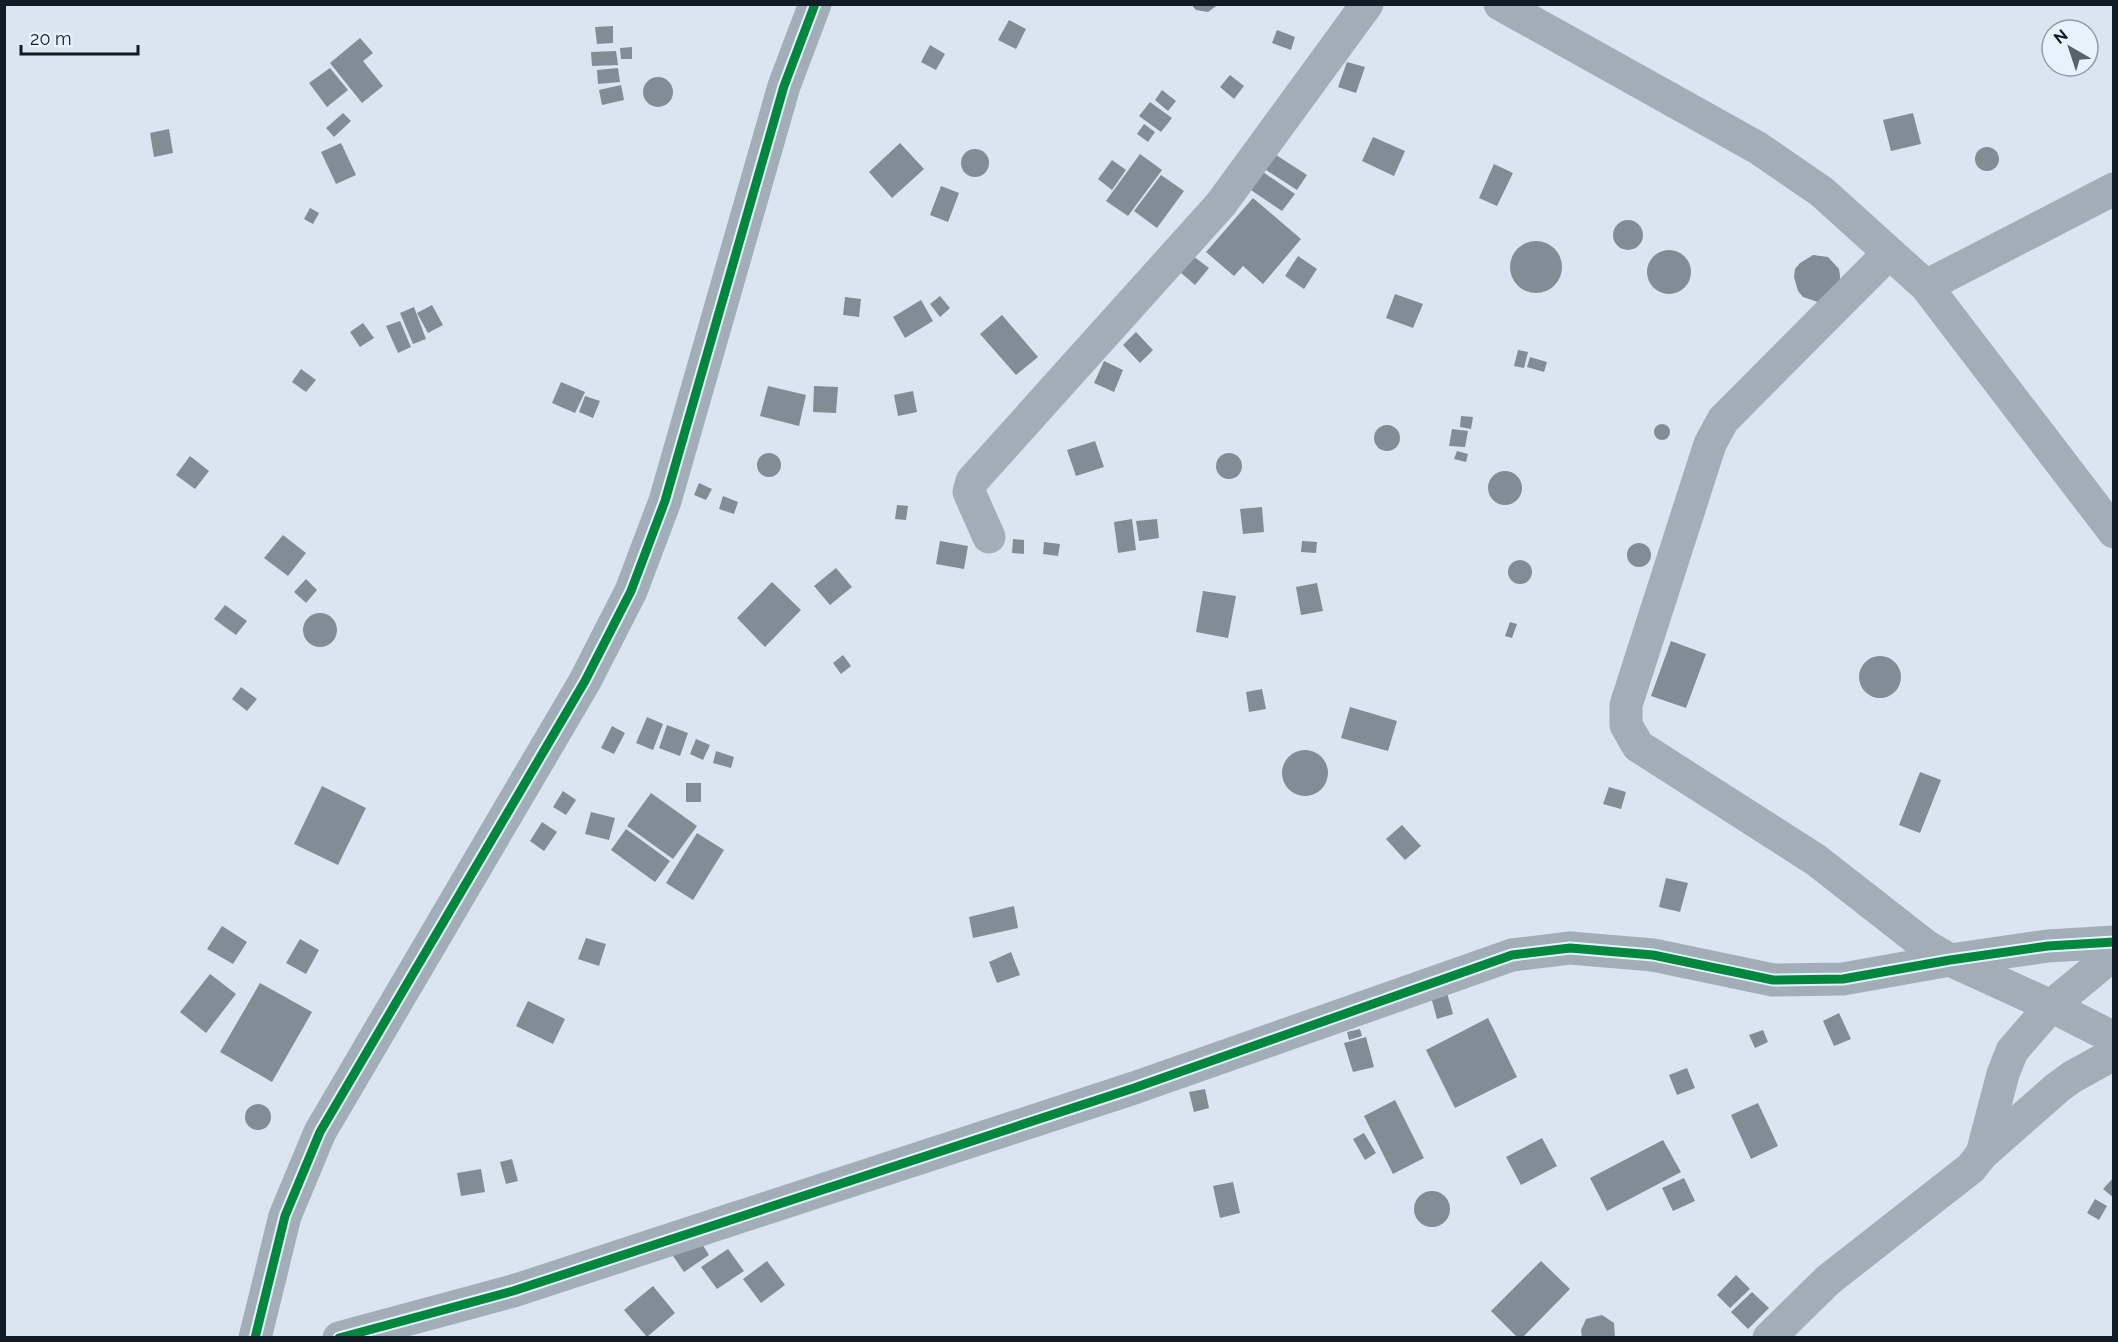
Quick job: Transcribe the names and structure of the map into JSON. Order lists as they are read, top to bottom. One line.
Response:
{"scale_bar":"20 m","north":"top left"}
